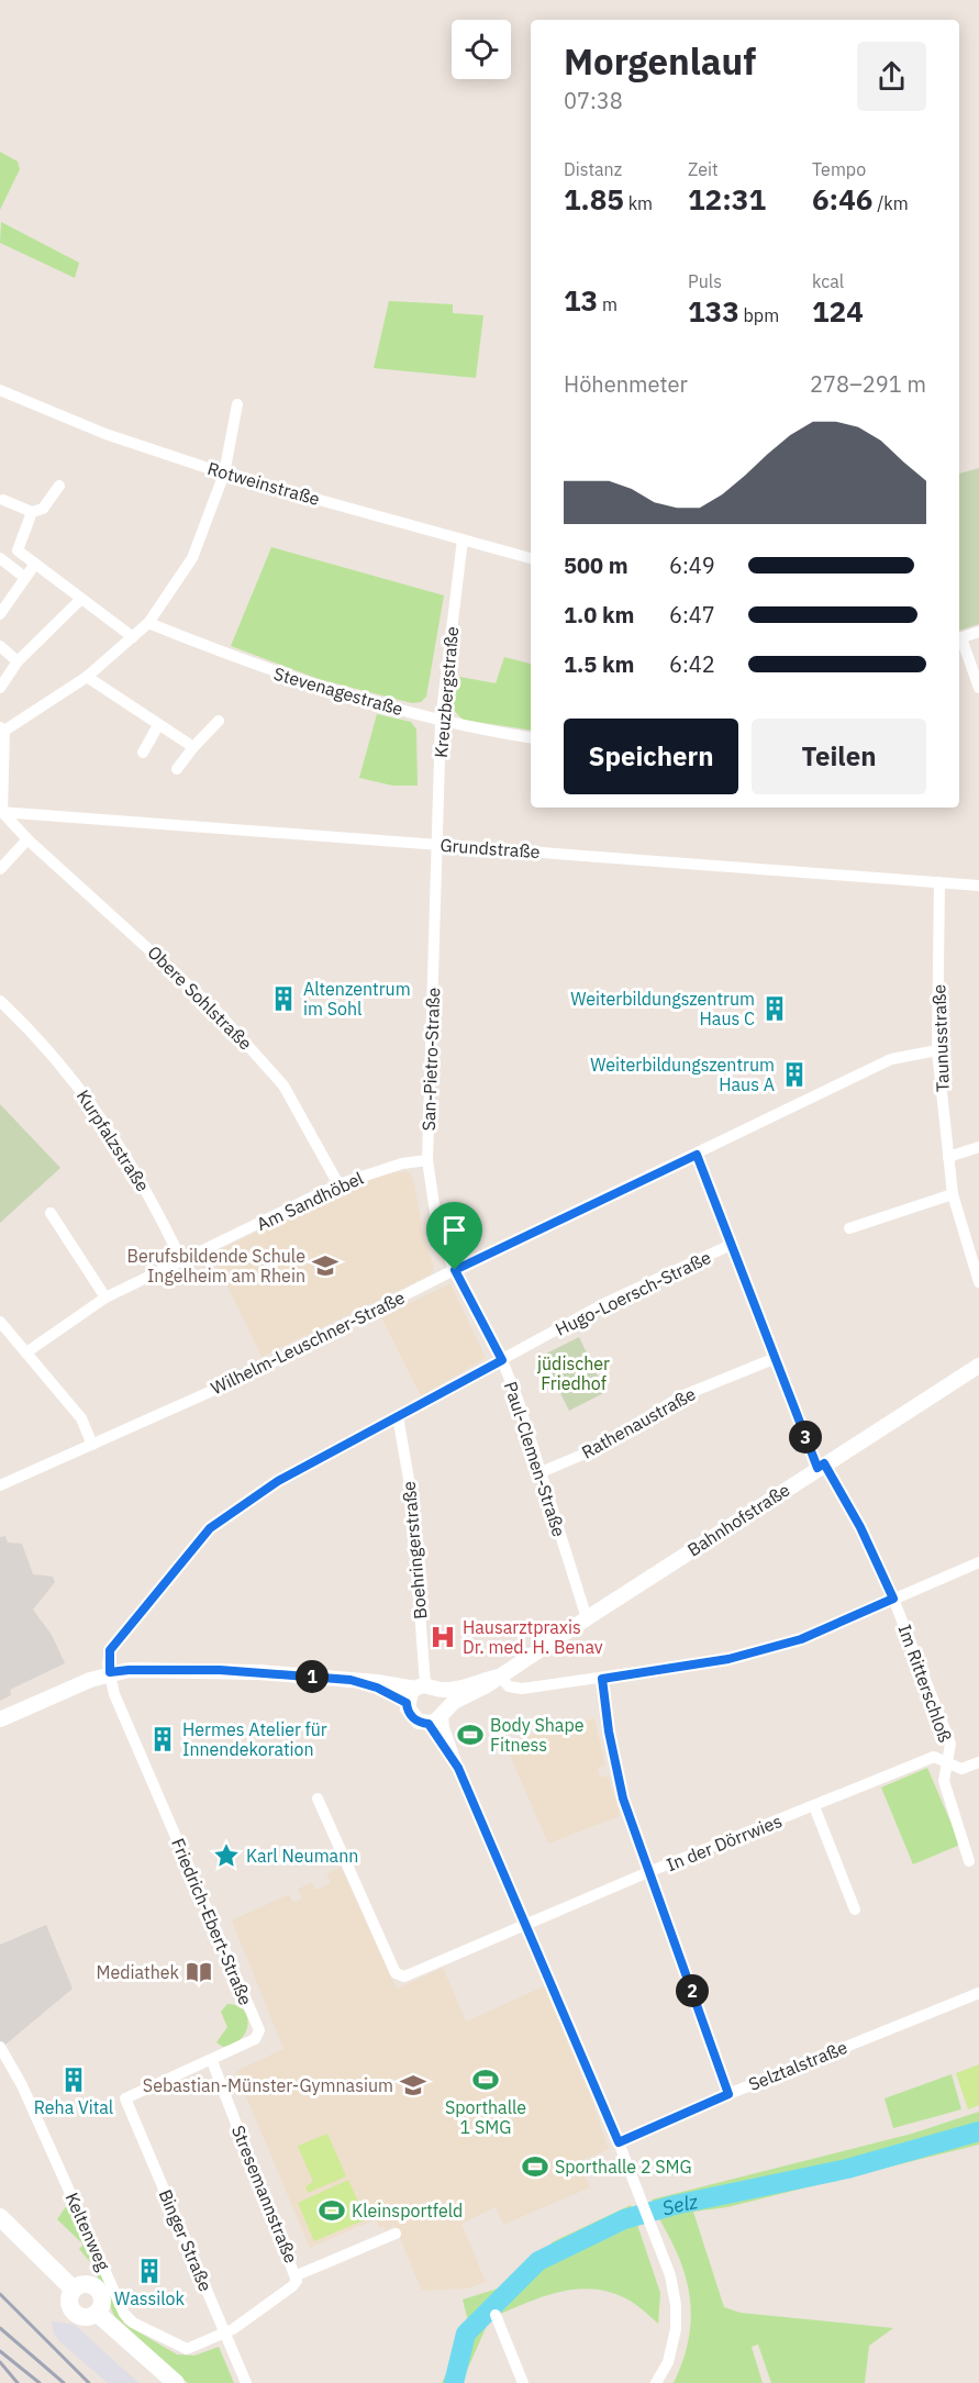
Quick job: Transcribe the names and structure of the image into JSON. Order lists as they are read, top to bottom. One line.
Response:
{"streets":{"street":["Rotweinstraße","Stevenagestraße","Kreuzbergstraße","Grundstraße","Obere Sohlstraße","Taunusstraße","San-Pietro-Straße","Kurpfalzstraße","Am Sandhöbel","Hugo-Loersch-Straße","Wilhelm-Leuschner-Straße","Rathenaustraße","Paul-Clemen-Straße","Bahnhofstraße","Boehringerstraße","Im Ritterschloß","In der Dörrwies","Friedrich-Ebert-Straße","Selztalstraße","Stresemannstraße","Keltenweg","Binger Straße"]},"crossings":[["Rotweinstraße","Kreuzbergstraße"],["Stevenagestraße","Kreuzbergstraße"],["Kreuzbergstraße","Grundstraße"],["Kreuzbergstraße","San-Pietro-Straße"],["Grundstraße","Obere Sohlstraße"],["Grundstraße","Taunusstraße"],["Grundstraße","San-Pietro-Straße"],["Obere Sohlstraße","Am Sandhöbel"],["Taunusstraße","Wilhelm-Leuschner-Straße"],["San-Pietro-Straße","Am Sandhöbel"],["San-Pietro-Straße","Wilhelm-Leuschner-Straße"],["San-Pietro-Straße","Paul-Clemen-Straße"],["Kurpfalzstraße","Am Sandhöbel"],["Hugo-Loersch-Straße","Paul-Clemen-Straße"],["Hugo-Loersch-Straße","Bahnhofstraße"],["Hugo-Loersch-Straße","Boehringerstraße"],["Hugo-Loersch-Straße","Im Ritterschloß"],["Hugo-Loersch-Straße","Friedrich-Ebert-Straße"],["Wilhelm-Leuschner-Straße","Paul-Clemen-Straße"],["Wilhelm-Leuschner-Straße","Im Ritterschloß"],["Rathenaustraße","Paul-Clemen-Straße"],["Rathenaustraße","Im Ritterschloß"],["Paul-Clemen-Straße","Bahnhofstraße"],["Bahnhofstraße","Boehringerstraße"],["Bahnhofstraße","Im Ritterschloß"],["Bahnhofstraße","Friedrich-Ebert-Straße"],["Im Ritterschloß","In der Dörrwies"],["Friedrich-Ebert-Straße","Stresemannstraße"],["Friedrich-Ebert-Straße","Binger Straße"],["Stresemannstraße","Keltenweg"],["Stresemannstraße","Binger Straße"],["Keltenweg","Binger Straße"]],"water":["Selz"],"parks":["jüdischer Friedhof"],"places":{"building":["Altenzentrum im Sohl","Weiterbildungszentrum Haus C","Weiterbildungszentrum Haus A","Hermes Atelier für Innendekoration","Reha Vital","Wassilok"],"school or university":["Berufsbildende Schule Ingelheim am Rhein","Sebastian-Münster-Gymnasium"],"hospital":["Hausarztpraxis Dr. med. H. Benav"],"sports":["Body Shape Fitness","Sporthalle 1 SMG","Sporthalle 2 SMG","Kleinsportfeld"],"place":["Karl Neumann"],"library":["Mediathek"]},"page":{"heading":["Morgenlauf","07:38"],"stats":[["Distanz","1.85 km"],["Zeit","12:31"],["Tempo","6:46 /km"],["13 m"],["Puls","133 bpm"],["kcal","124"]],"chart":["Höhenmeter","278–291 m"],"list":[{"name":"500 m","note":"6:49"},{"name":"1.0 km","note":"6:47"},{"name":"1.5 km","note":"6:42"}],"buttons":["Speichern","Teilen"],"pins":["3","1","2"]}}
